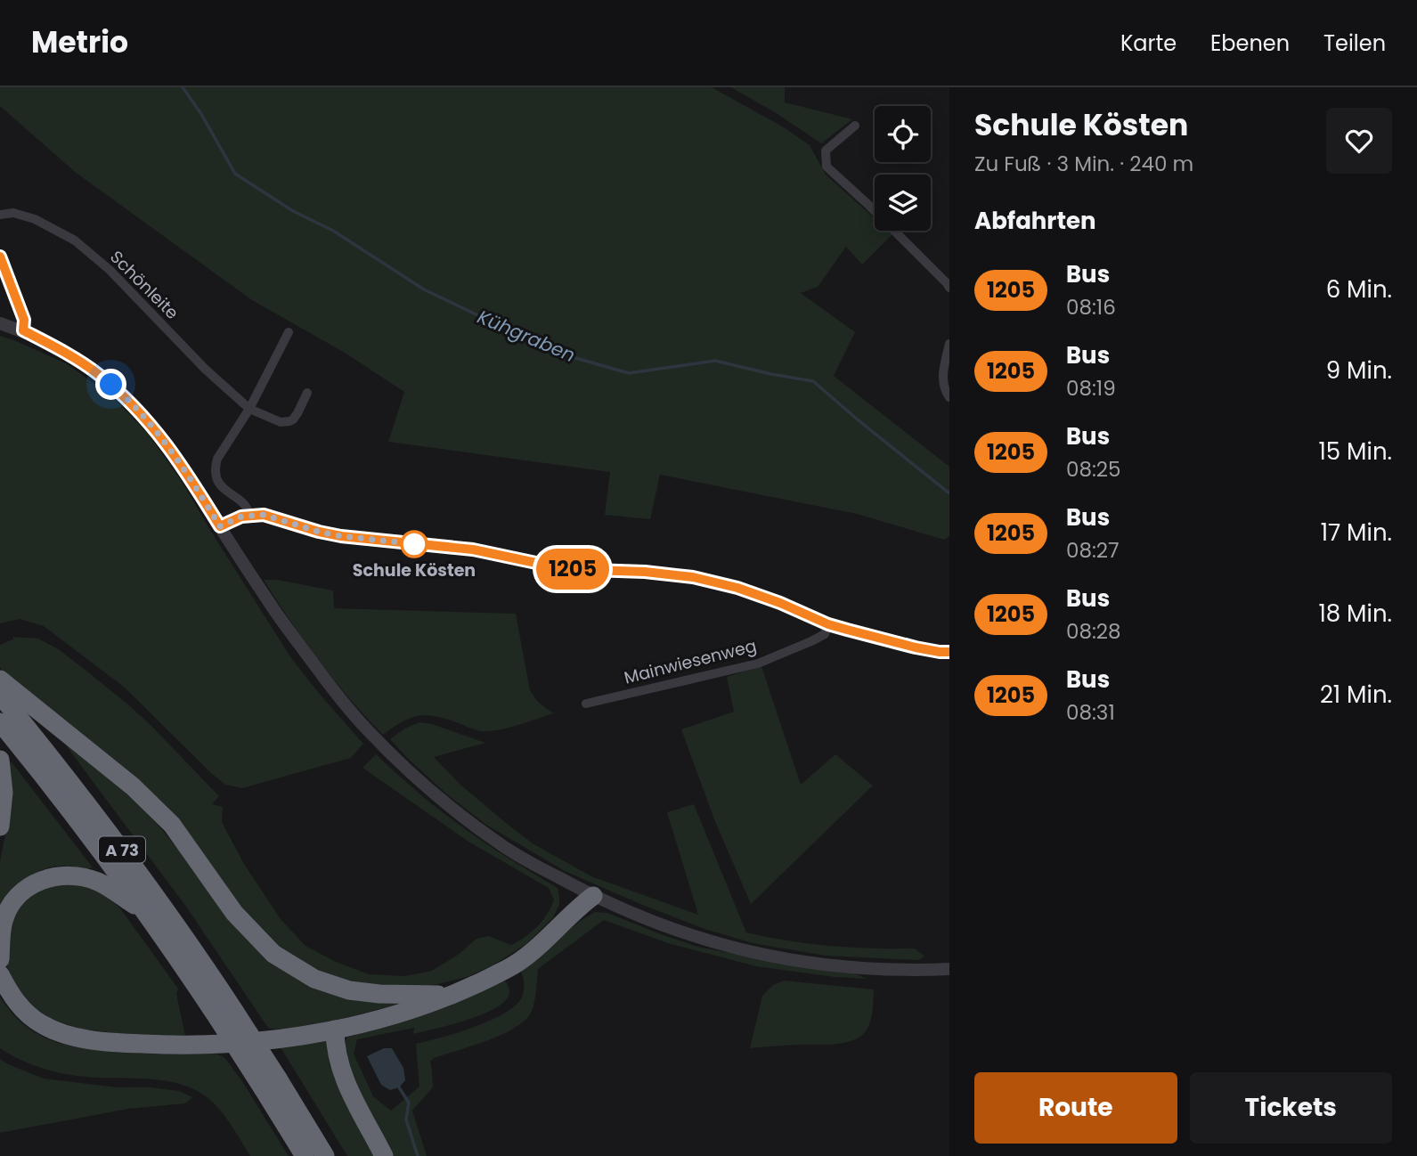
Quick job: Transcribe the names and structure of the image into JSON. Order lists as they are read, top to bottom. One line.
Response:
{"streets":{"highway":["A 73"],"street":["Schönleite","Mainwiesenweg"]},"water":["Kühgraben"],"places":["Schule Kösten"],"lines":["bus line 1205"],"page":{"header":"Metrio","nav":["Karte","Ebenen","Teilen"],"on_map":"1205","heading":[["Schule Kösten","Zu Fuß · 3 Min. · 240 m"],"Abfahrten"],"list":[{"mark":"1205","name":"Bus","note":"08:16","value":"6 Min."},{"mark":"1205","name":"Bus","note":"08:19","value":"9 Min."},{"mark":"1205","name":"Bus","note":"08:25","value":"15 Min."},{"mark":"1205","name":"Bus","note":"08:27","value":"17 Min."},{"mark":"1205","name":"Bus","note":"08:28","value":"18 Min."},{"mark":"1205","name":"Bus","note":"08:31","value":"21 Min."}],"buttons":["Route","Tickets"]}}
